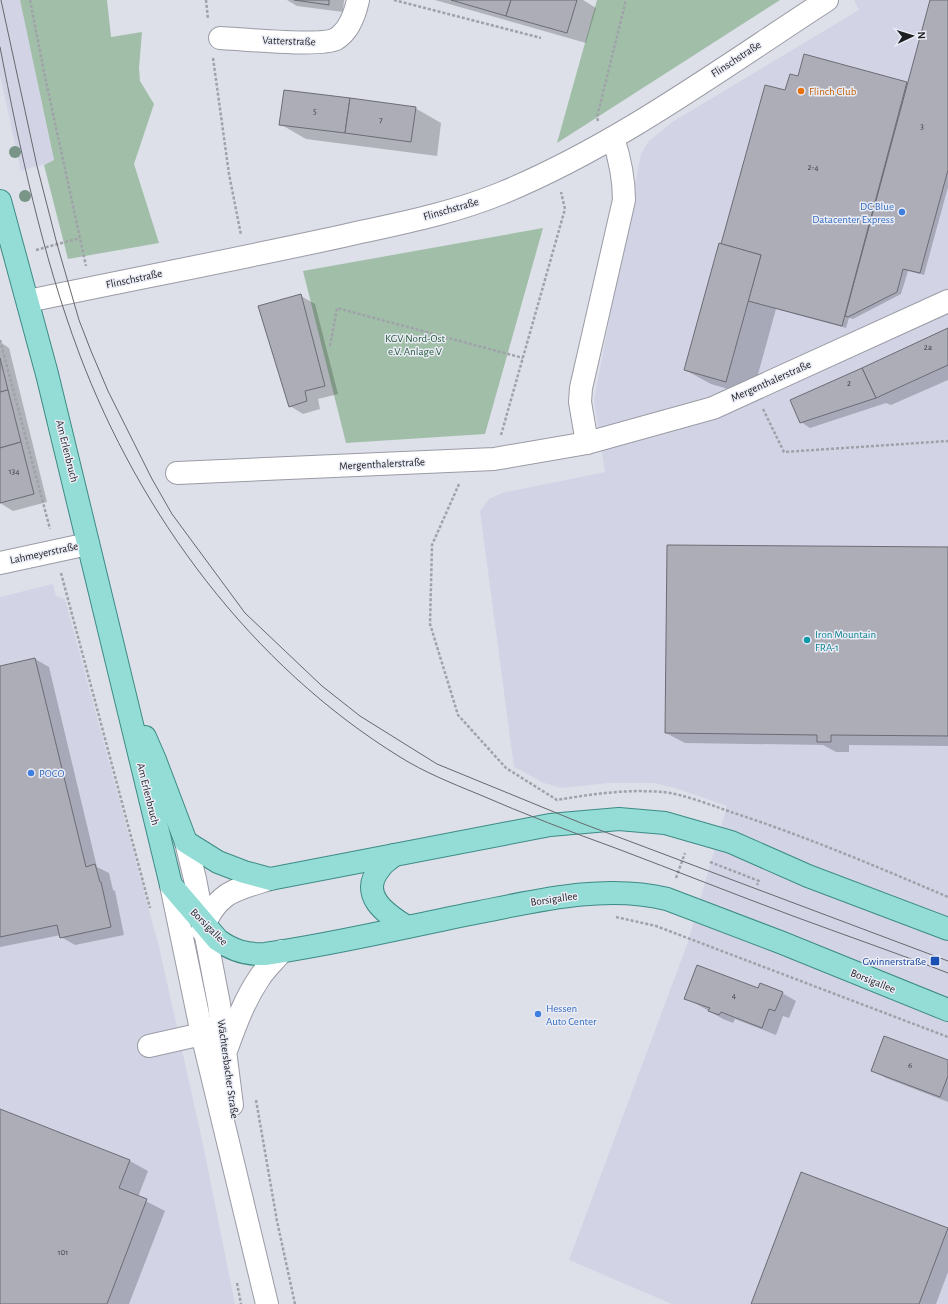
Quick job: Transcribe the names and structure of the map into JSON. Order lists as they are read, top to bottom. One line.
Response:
{"streets":{"main road":["Am Erlenbruch","Borsigallee"],"street":["Vatterstraße","Flinschstraße","Mergenthalerstraße","Lahmeyerstraße","Wächtersbacher Straße"]},"crossings":[["Flinschstraße","Am Erlenbruch"],["Am Erlenbruch","Lahmeyerstraße"],["Am Erlenbruch","Borsigallee"],["Am Erlenbruch","Wächtersbacher Straße"],["Borsigallee","Wächtersbacher Straße"]],"parks":["KGV Nord-Ost e.V. Anlage V"],"places":{"other":["Flinch Club","DC Blue Datacenter Express","Iron Mountain FRA-1","POCO","Hessen Auto Center"],"transit":["Gwinnerstraße"]},"house_numbers":["5","7","3","2-4","2a","2","134","4","6","101"],"north":"right"}
